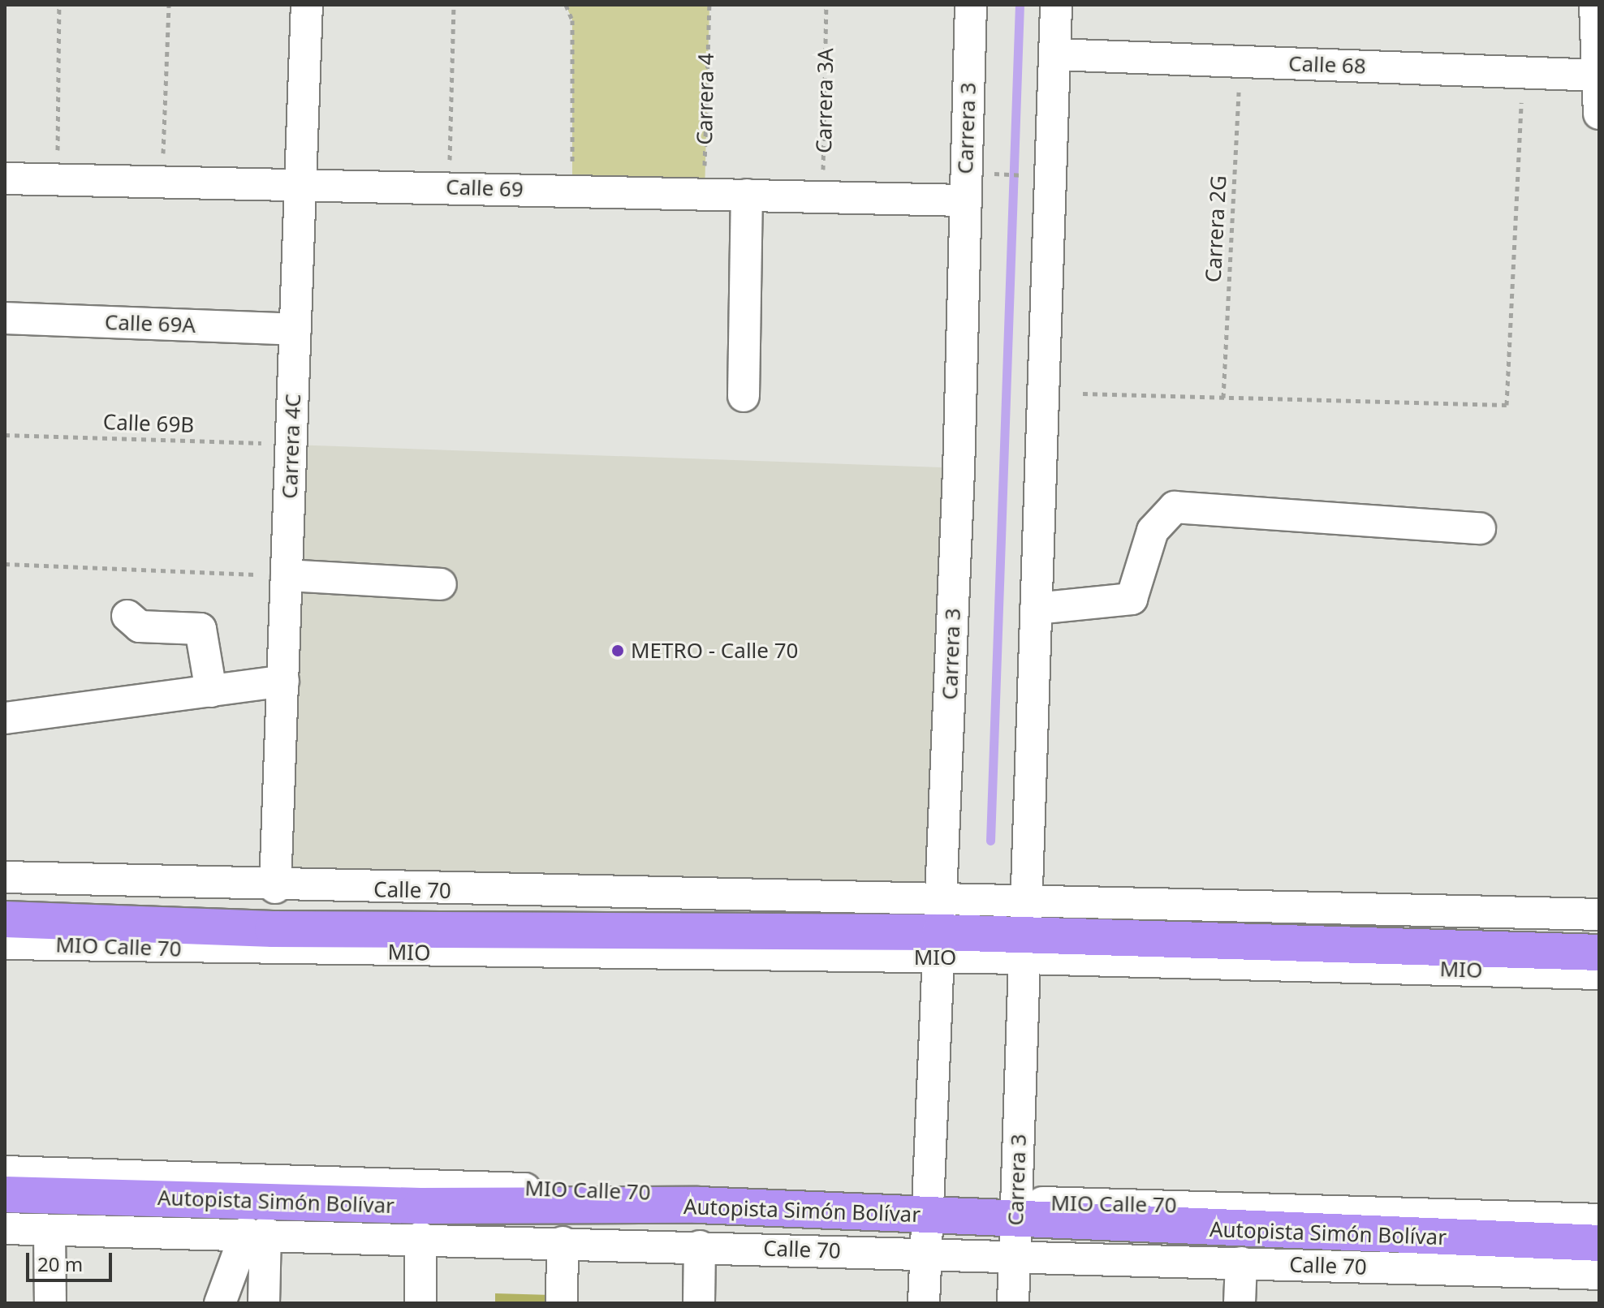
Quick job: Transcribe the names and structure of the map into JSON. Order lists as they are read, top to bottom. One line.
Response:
{"streets":{"highway":["Autopista Simón Bolívar"],"street":["Calle 68","Carrera 3","Calle 69","Calle 69A","Carrera 4C","Calle 70","MIO Calle 70","MIO"],"path":["Carrera 4","Carrera 3A","Carrera 2G","Calle 69B"]},"crossings":[["Calle 68","Carrera 3"],["Calle 68","Carrera 2G"],["Carrera 4","Calle 69"],["Carrera 3A","Calle 69"],["Carrera 3","Calle 69"],["Carrera 3","Calle 70"],["Carrera 3","MIO Calle 70"],["Carrera 3","MIO"],["Carrera 3","Autopista Simón Bolívar"],["Calle 69","Carrera 4C"],["Calle 69A","Carrera 4C"],["Calle 69B","Carrera 4C"],["Carrera 4C","Calle 70"],["Calle 70","MIO"],["MIO Calle 70","MIO"],["MIO Calle 70","Autopista Simón Bolívar"]],"places":["METRO - Calle 70"],"scale_bar":"20 m"}
